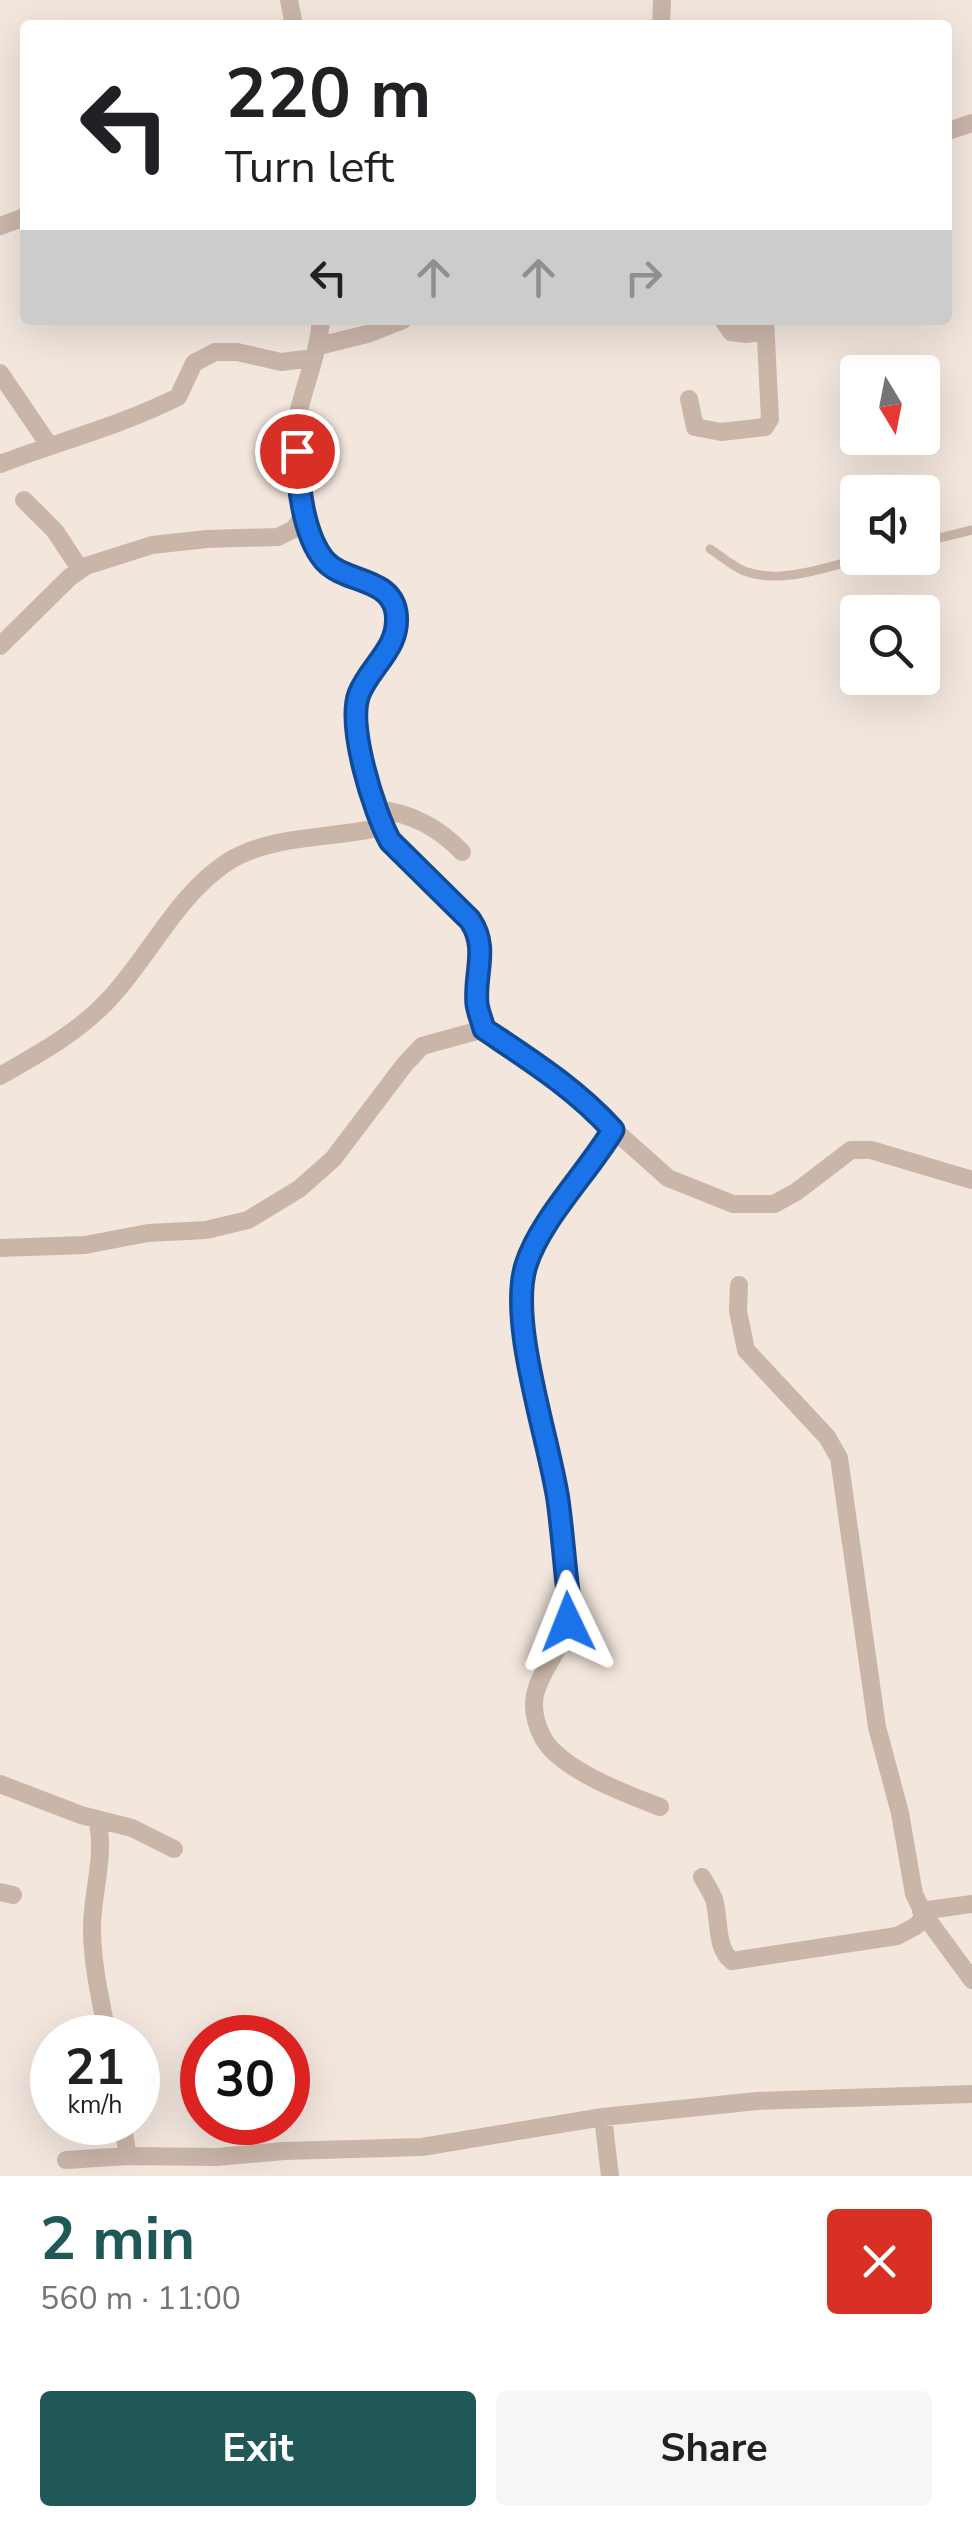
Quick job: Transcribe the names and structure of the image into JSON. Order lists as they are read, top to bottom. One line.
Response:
{"north":"bottom","page":{"turn":["220 m","Turn left"],"speed":"21 km/h","limit":"30","heading":["2 min","560 m · 11:00"],"buttons":["Exit","Share"]}}
